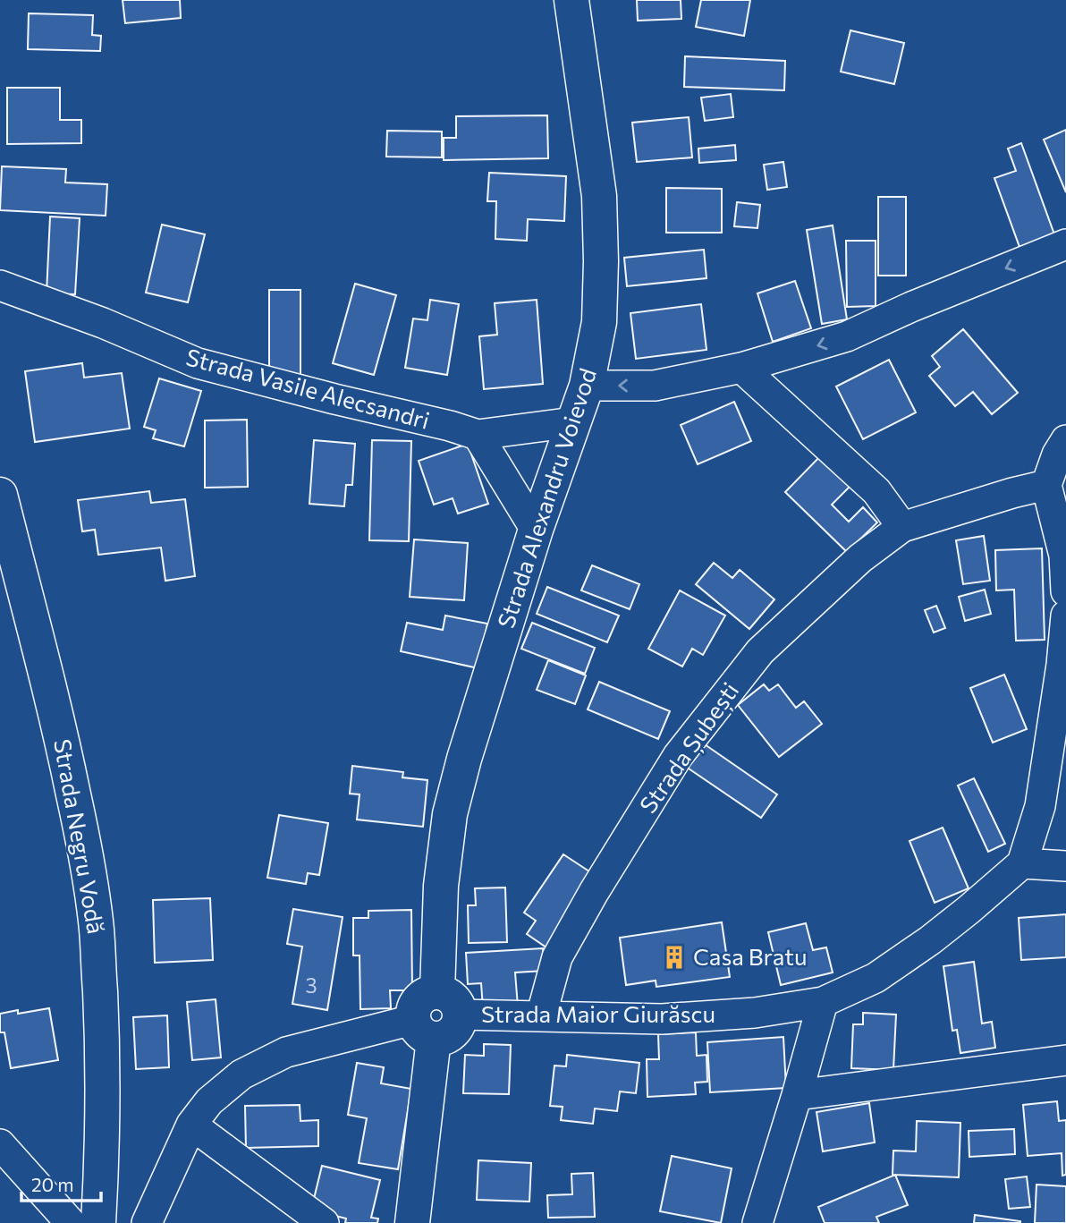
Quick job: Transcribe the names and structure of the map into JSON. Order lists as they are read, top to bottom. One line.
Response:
{"streets":{"main road":["Strada Alexandru Voievod","Strada Negru Vodă"],"street":["Strada Vasile Alecsandri","Strada Șubești","Strada Maior Giurăscu"]},"crossings":[["Strada Vasile Alecsandri","Strada Alexandru Voievod"],["Strada Alexandru Voievod","Strada Maior Giurăscu"],["Strada Șubești","Strada Maior Giurăscu"]],"places":{"building":["Casa Bratu"]},"house_numbers":["3"],"scale_bar":"20 m"}
